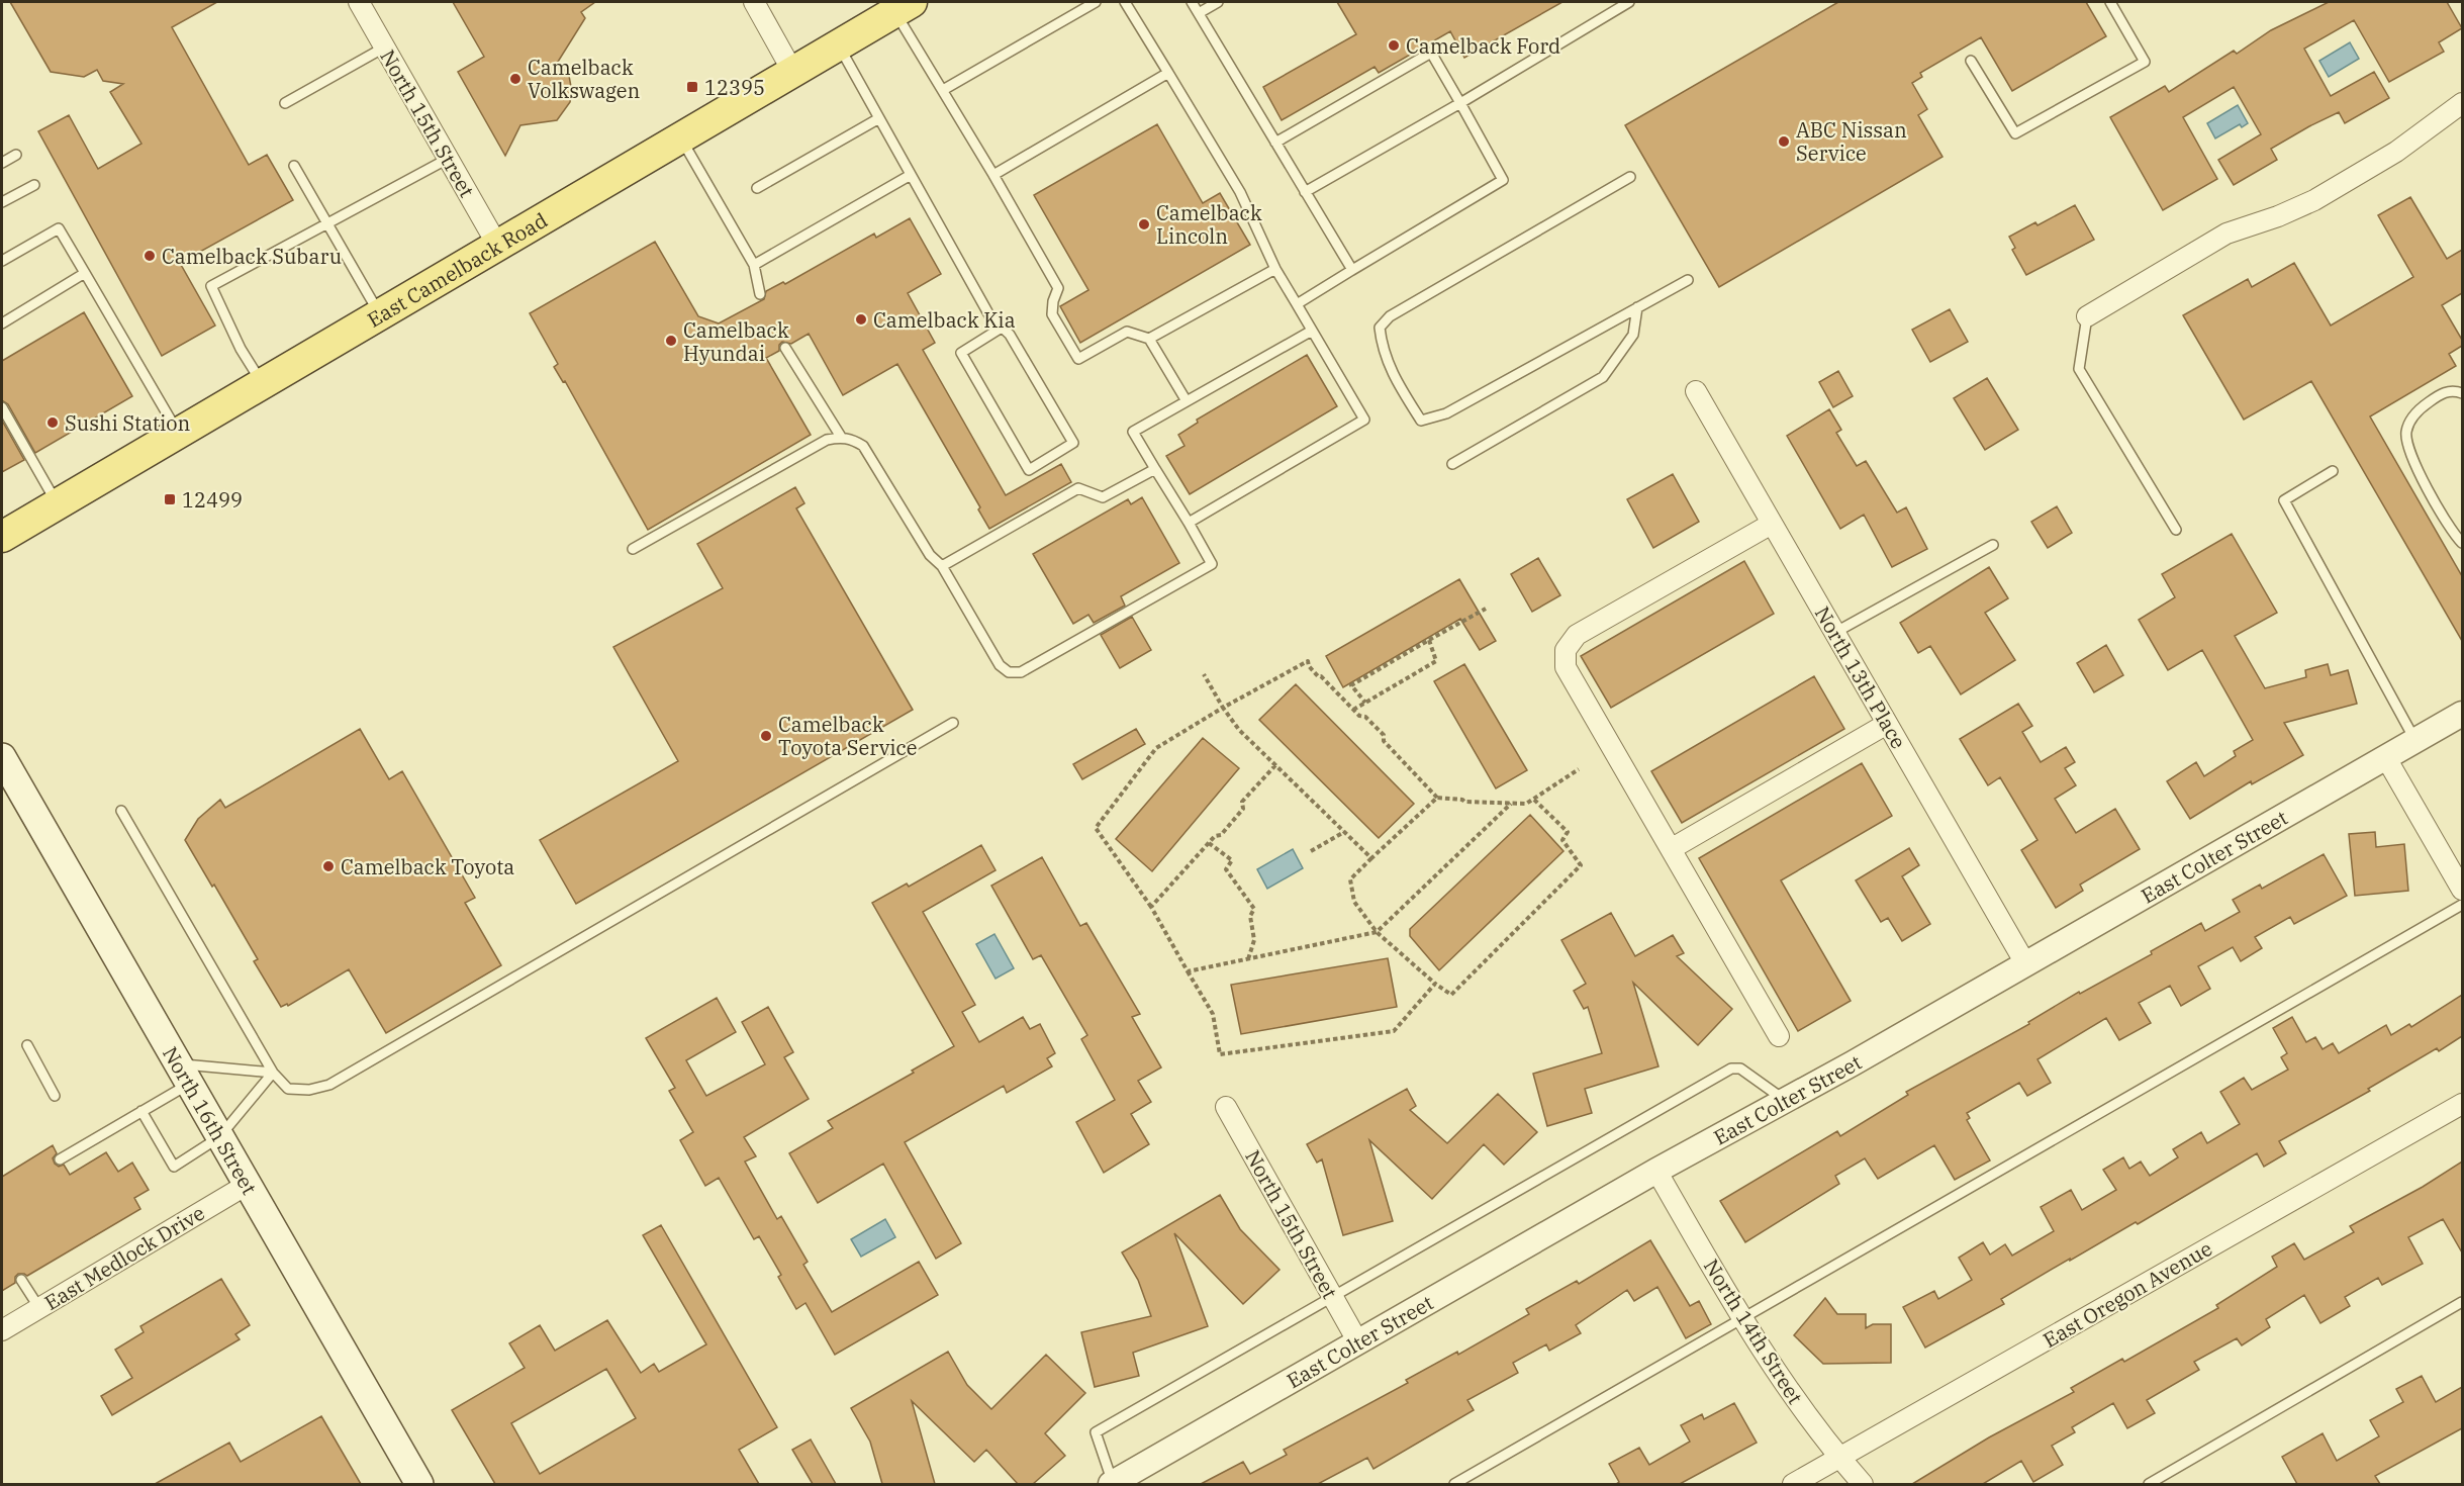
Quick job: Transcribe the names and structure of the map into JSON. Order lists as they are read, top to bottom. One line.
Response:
{"streets":{"main road":["East Camelback Road","North 16th Street"],"street":["North 15th Street","North 13th Place","East Colter Street","East Medlock Drive","East Oregon Avenue","North 14th Street"]},"crossings":[["North 15th Street","East Camelback Road"],["North 15th Street","East Colter Street"],["North 13th Place","East Colter Street"],["East Colter Street","North 14th Street"],["North 16th Street","East Medlock Drive"],["East Oregon Avenue","North 14th Street"]],"places":{"other":["Camelback Ford","Camelback Volkswagen","ABC Nissan Service","Camelback Lincoln","Camelback Subaru","Camelback Kia","Camelback Hyundai","Sushi Station","Camelback Toyota Service","Camelback Toyota"],"transit":["12395","12499"]}}
